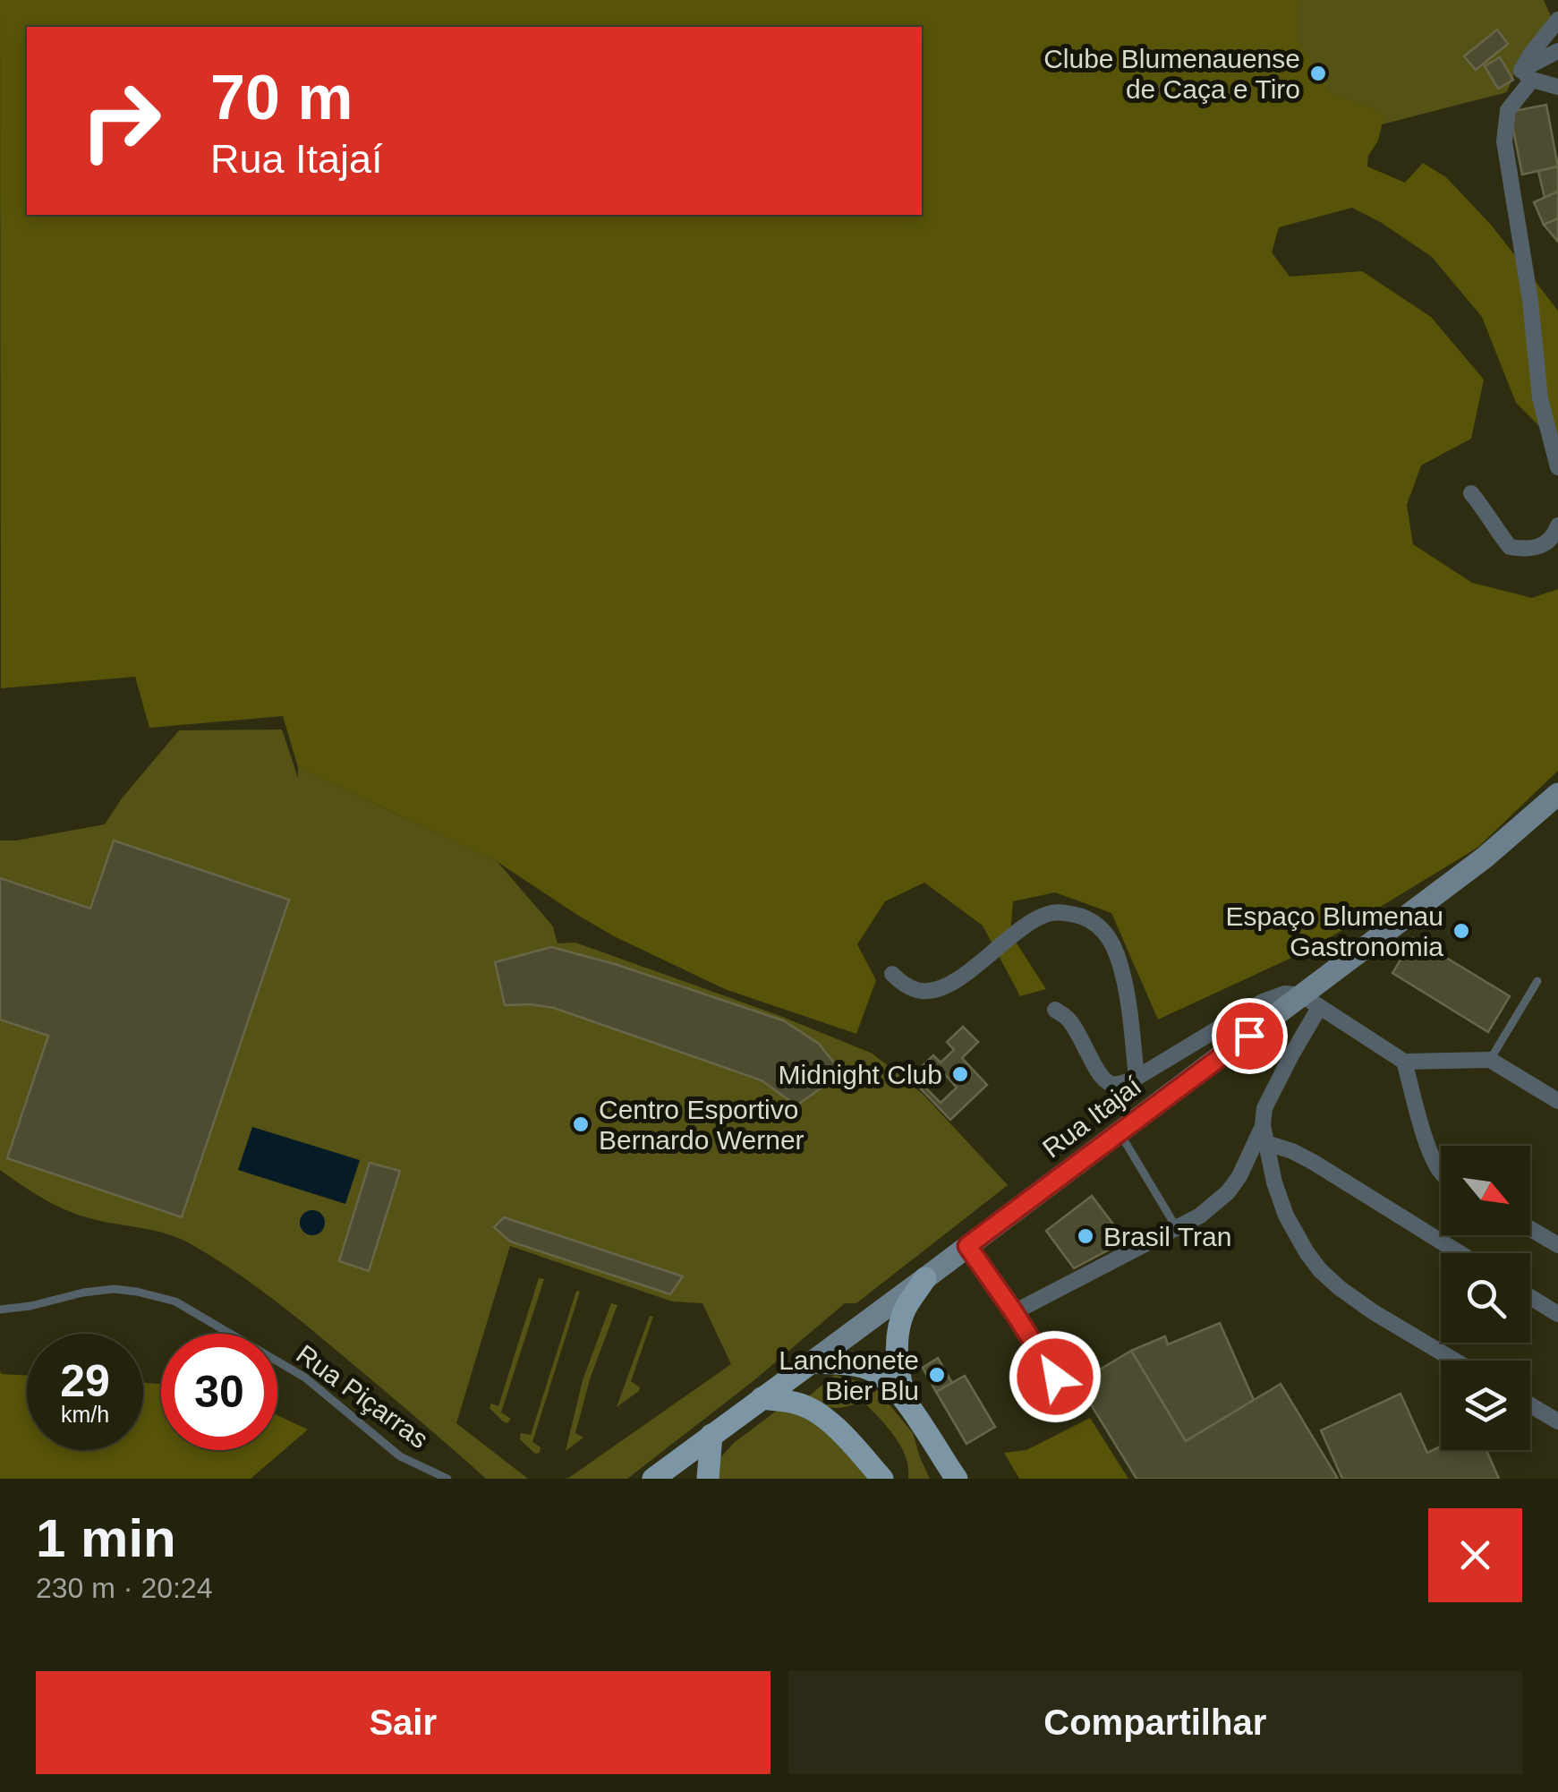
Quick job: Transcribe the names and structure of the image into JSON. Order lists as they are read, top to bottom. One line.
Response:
{"streets":{"main road":["Rua Itajaí"],"lane":["Rua Piçarras"]},"places":["Clube Blumenauense de Caça e Tiro","Espaço Blumenau Gastronomia","Midnight Club","Centro Esportivo Bernardo Werner","Brasil Tran","Lanchonete Bier Blu"],"north":"bottom right","page":{"turn":["70 m","Rua Itajaí"],"speed":"29 km/h","limit":"30","heading":["1 min","230 m · 20:24"],"buttons":["Sair","Compartilhar"]}}
